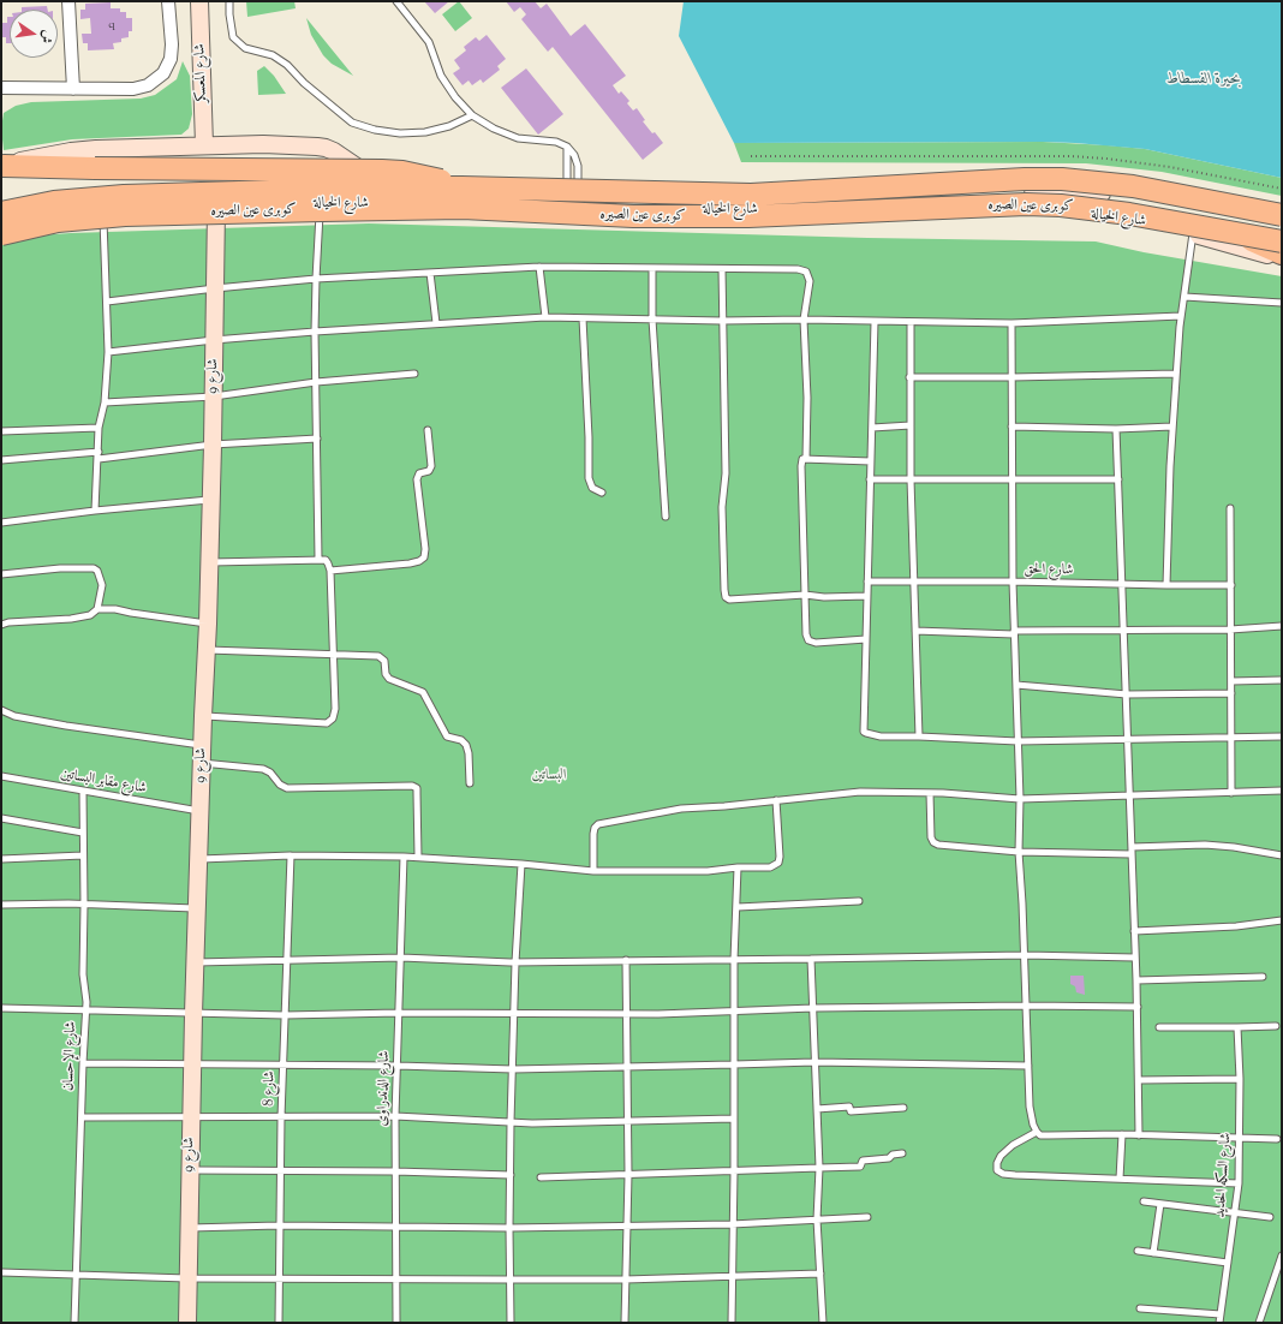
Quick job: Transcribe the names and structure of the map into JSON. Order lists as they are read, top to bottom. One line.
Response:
{"streets":{"highway":["كوبرى عين الصيره"],"street":["شارع المعسكر","شارع الخيالة","شارع 9"],"lane":["شارع الحق","شارع مقابر البساتين","شارع الإحسان","شارع 8","شارع الدندراوى","شارع السكه الحديد"]},"crossings":[["شارع الخيالة","شارع 9"],["شارع 9","شارع مقابر البساتين"],["شارع مقابر البساتين","شارع الإحسان"]],"water":["بحيرة الفسطاط"],"parks":["البساتين"],"house_numbers":["q"],"north":"right"}
